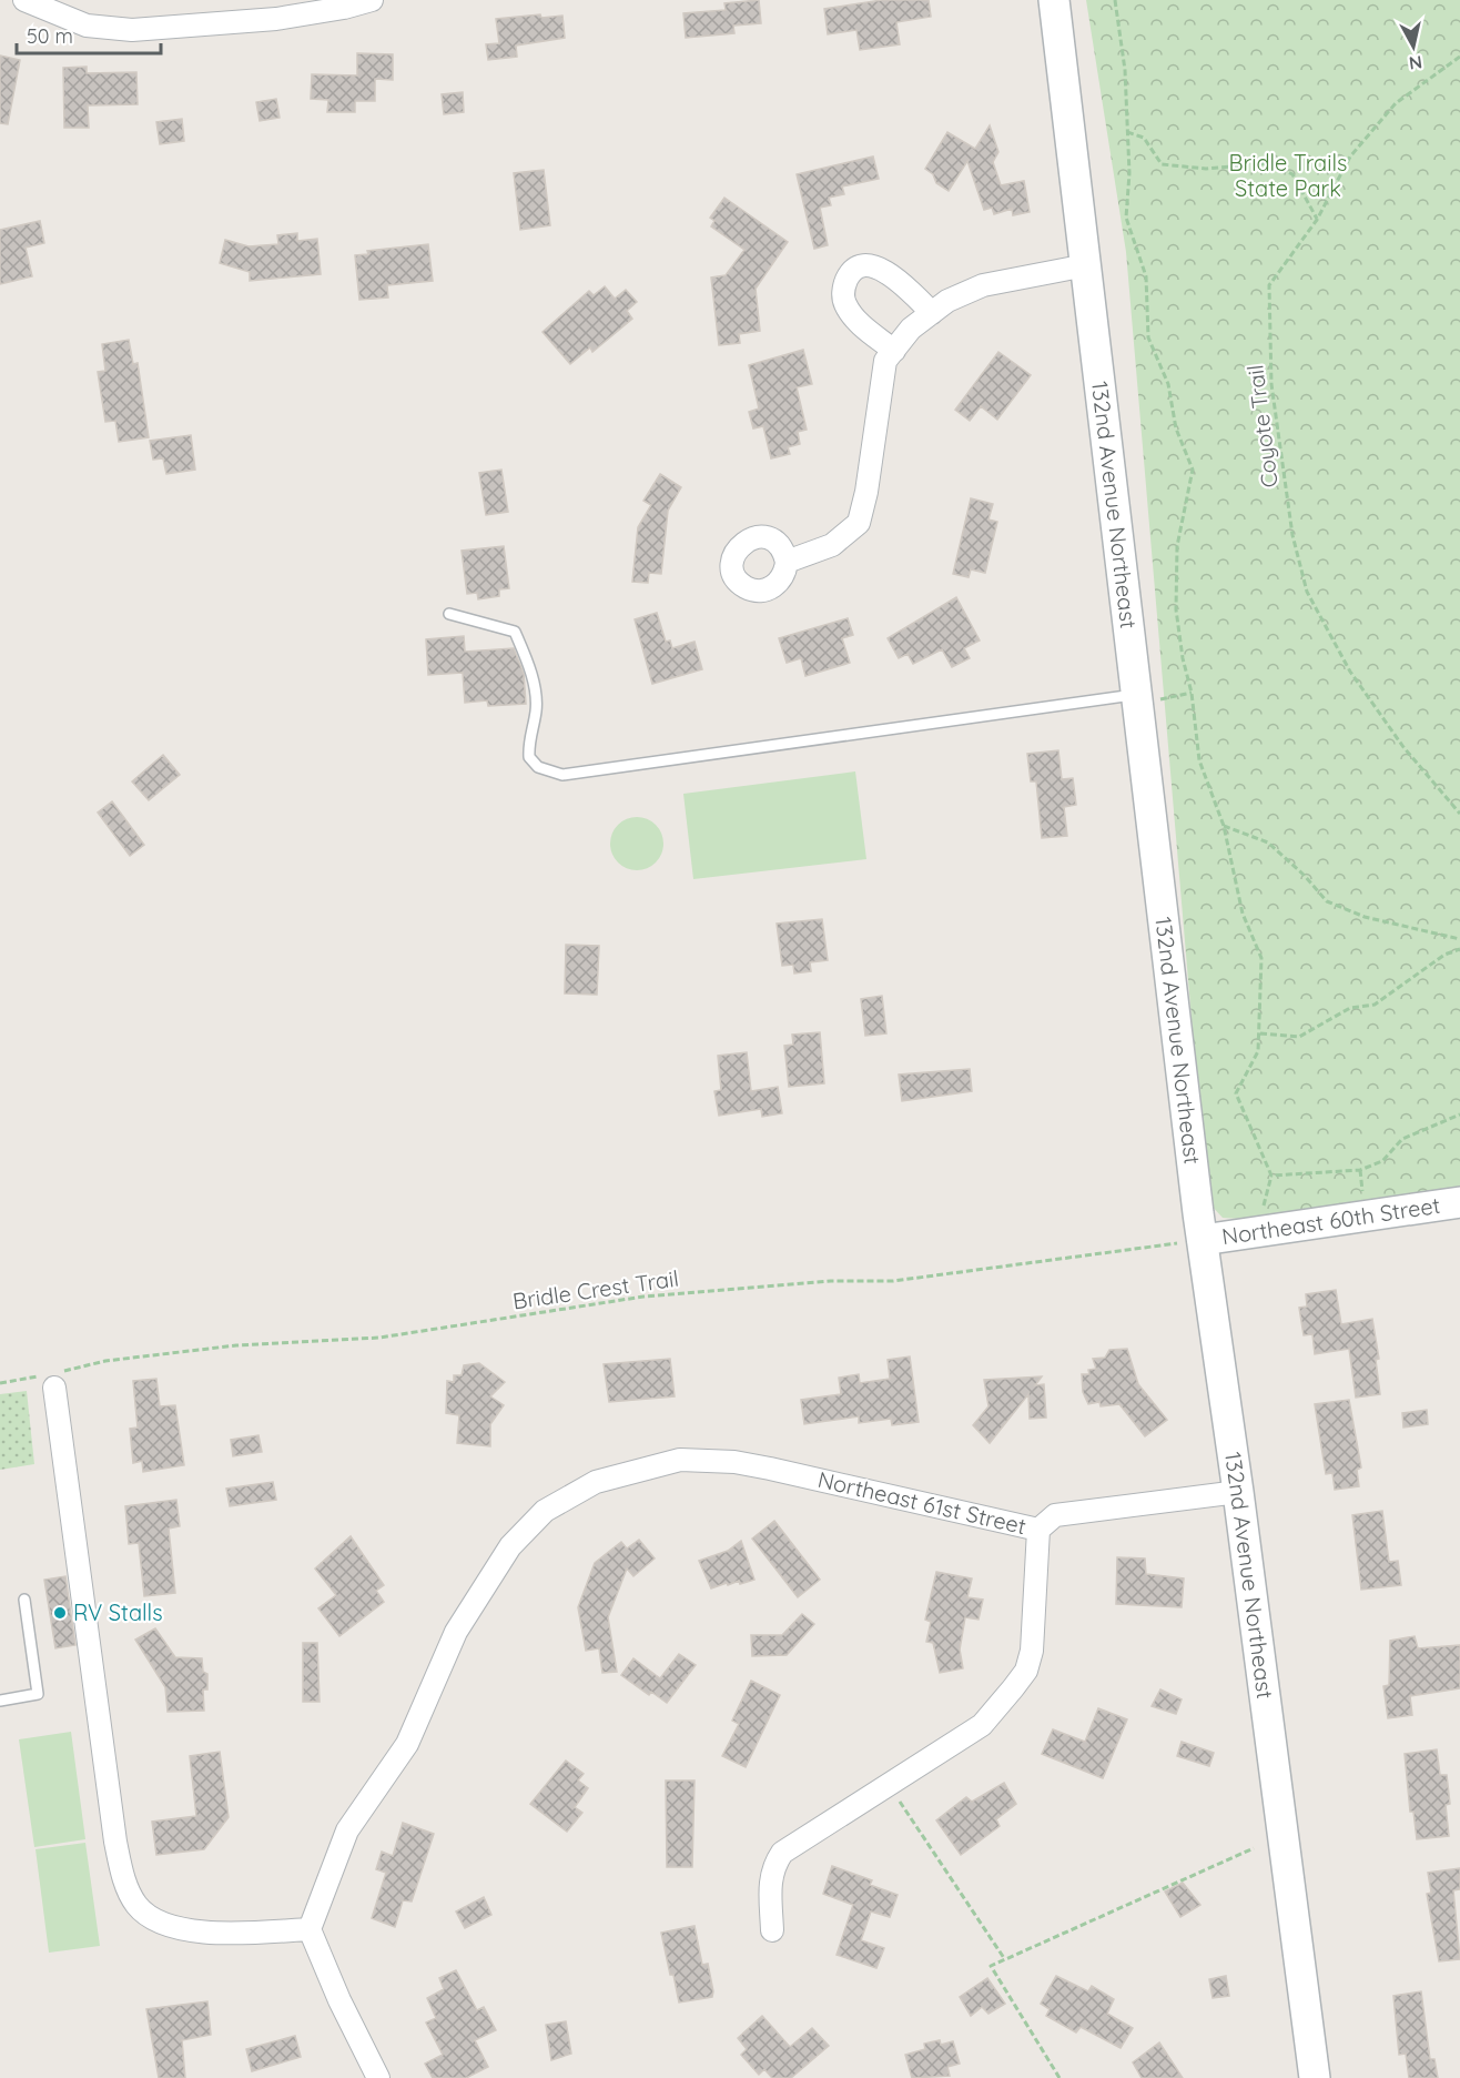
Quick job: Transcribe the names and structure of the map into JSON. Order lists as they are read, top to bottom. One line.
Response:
{"streets":{"street":["132nd Avenue Northeast","Northeast 60th Street","Northeast 61st Street"],"path":["Coyote Trail","Bridle Crest Trail"]},"crossings":[["132nd Avenue Northeast","Northeast 60th Street"],["132nd Avenue Northeast","Bridle Crest Trail"],["132nd Avenue Northeast","Northeast 61st Street"],["Northeast 60th Street","Bridle Crest Trail"]],"parks":["Bridle Trails State Park"],"places":["RV Stalls"],"scale_bar":"50 m","north":"bottom"}
